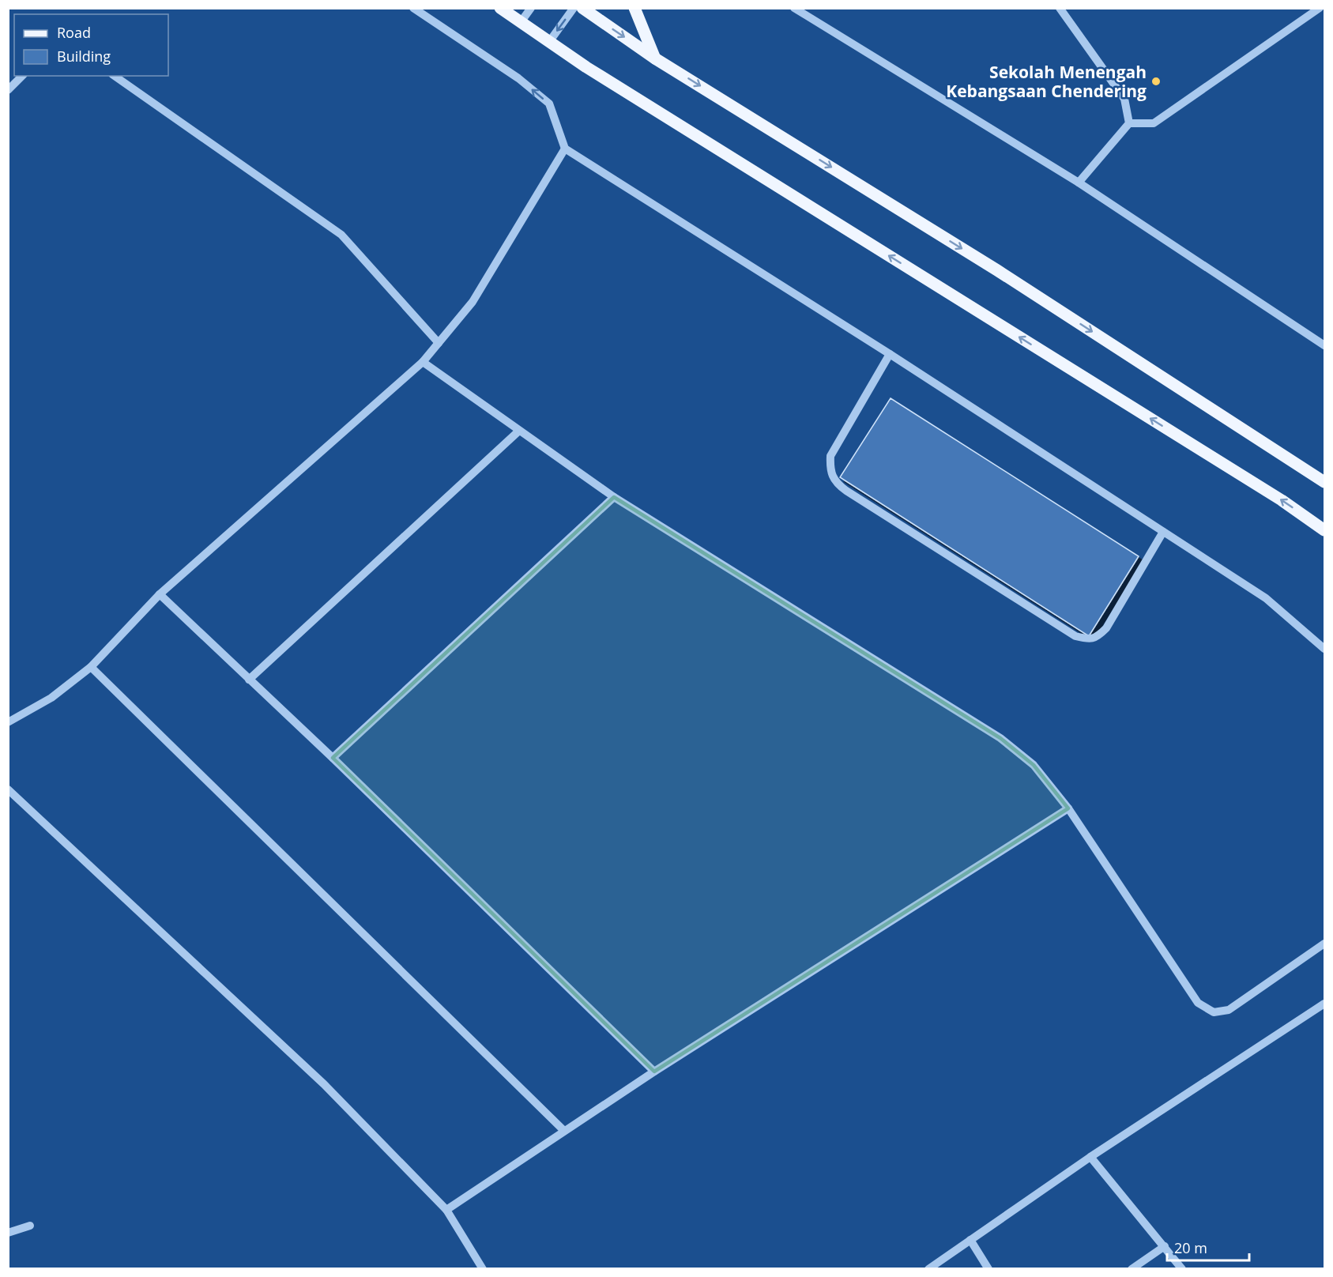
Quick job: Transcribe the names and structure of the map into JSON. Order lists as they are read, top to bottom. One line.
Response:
{"places":["Sekolah Menengah Kebangsaan Chendering"],"legend":["Road","Building"],"scale_bar":"20 m"}
